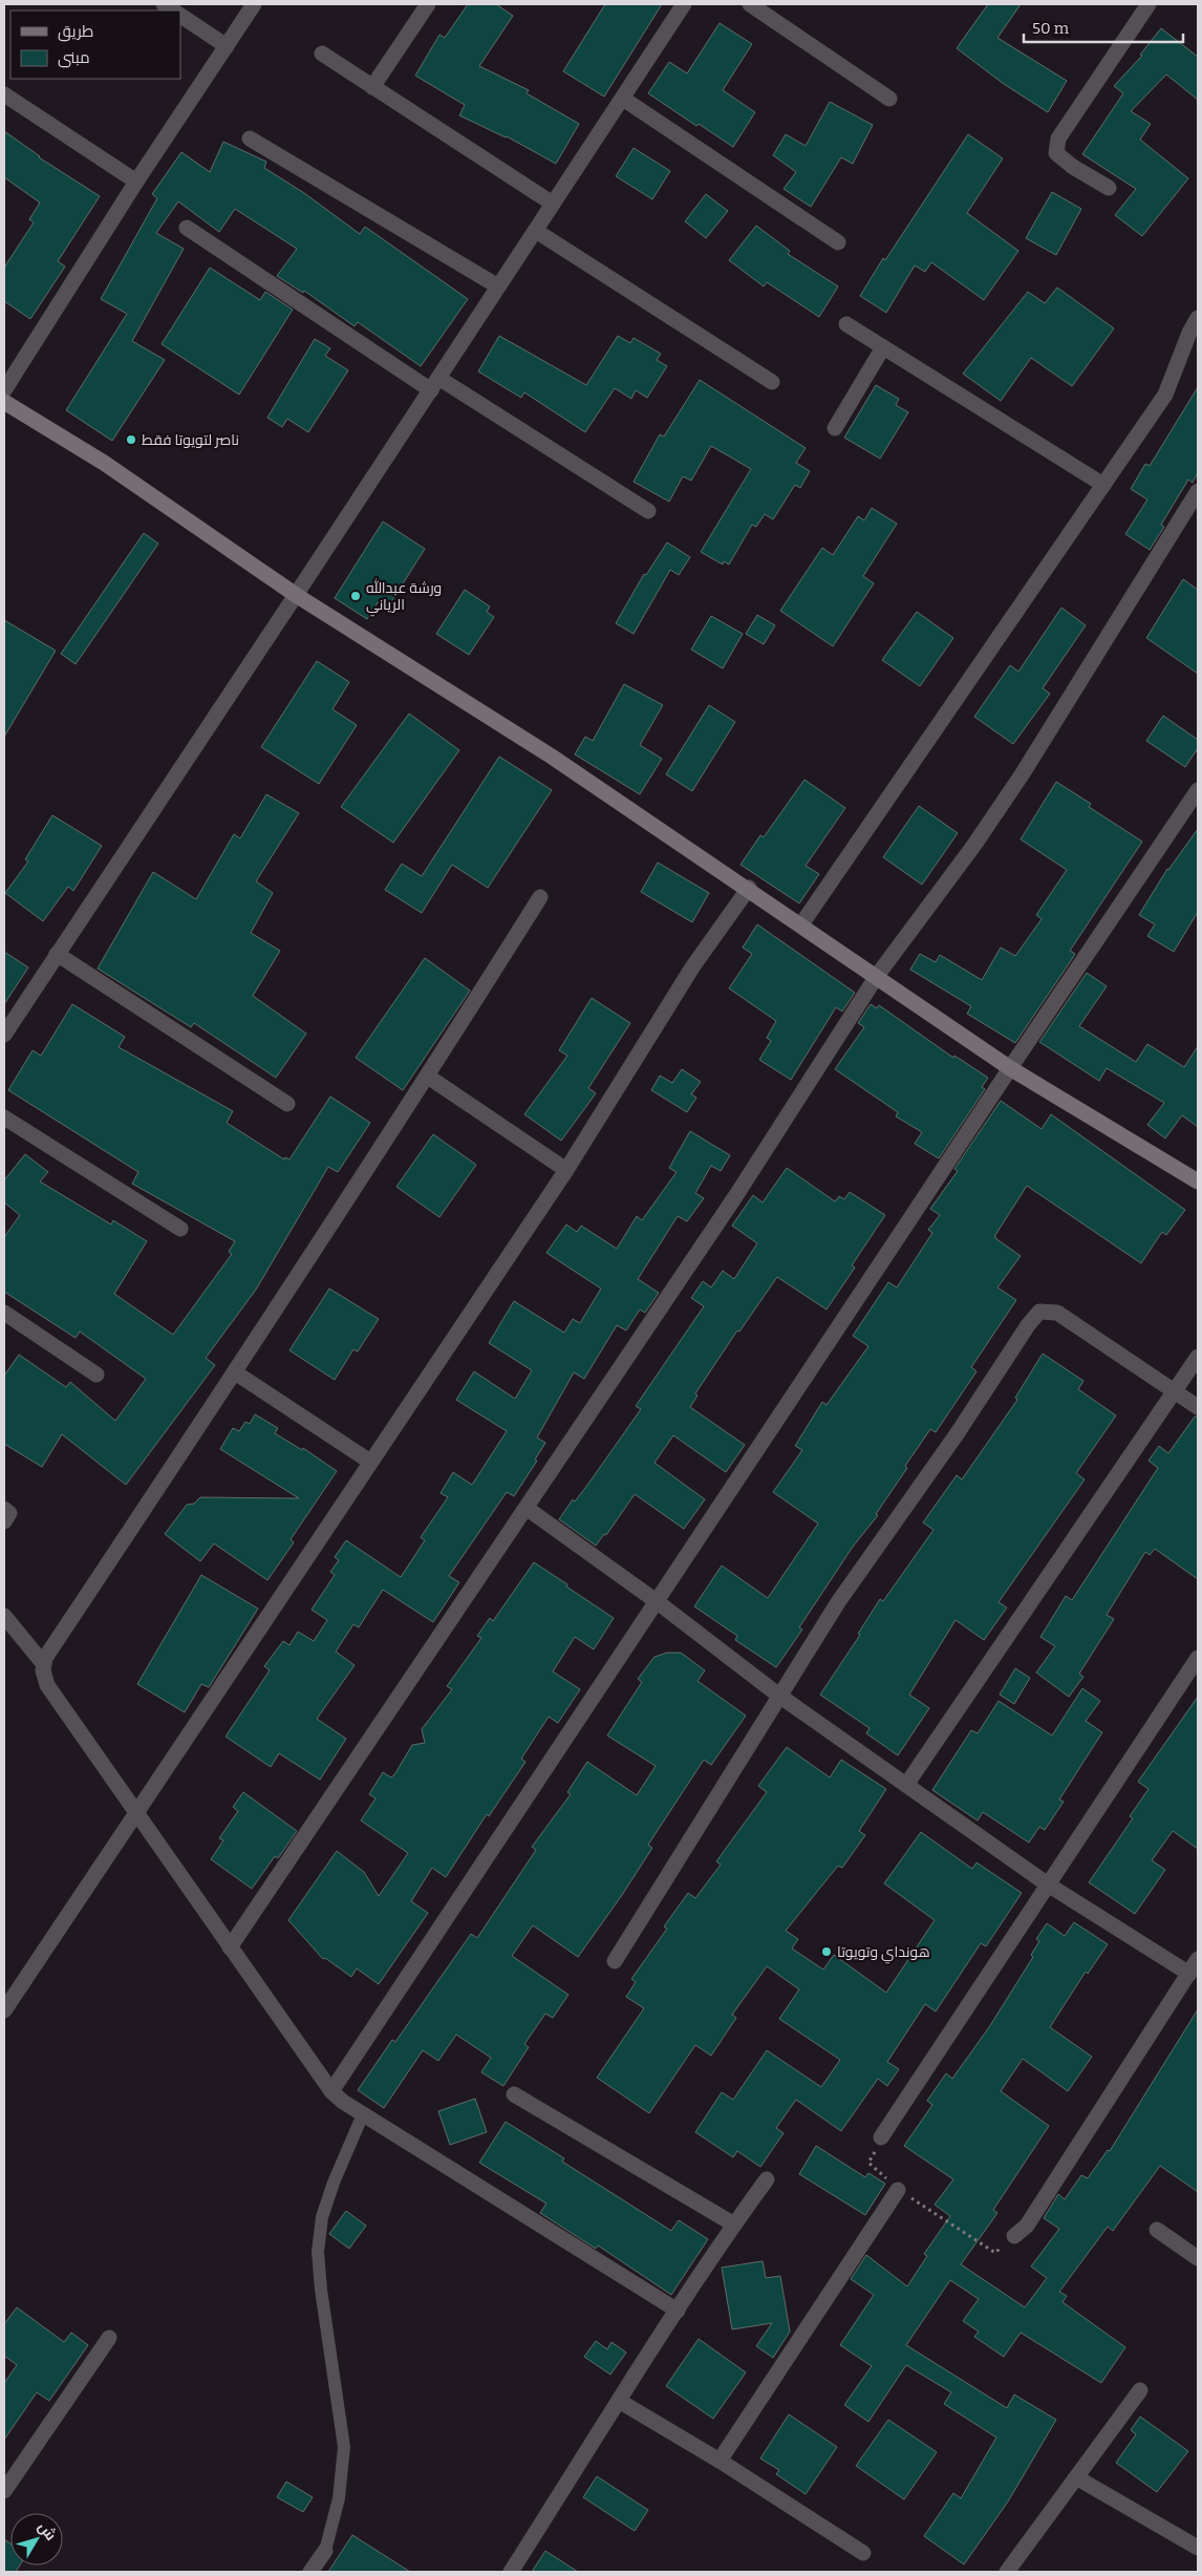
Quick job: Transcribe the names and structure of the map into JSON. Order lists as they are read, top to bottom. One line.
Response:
{"places":["ناصر لتويوتا فقط","ورشة عبدالله الرياني","هونداي وتويوتا"],"legend":["طريق","مبنى"],"scale_bar":"50 m","north":"top right"}
